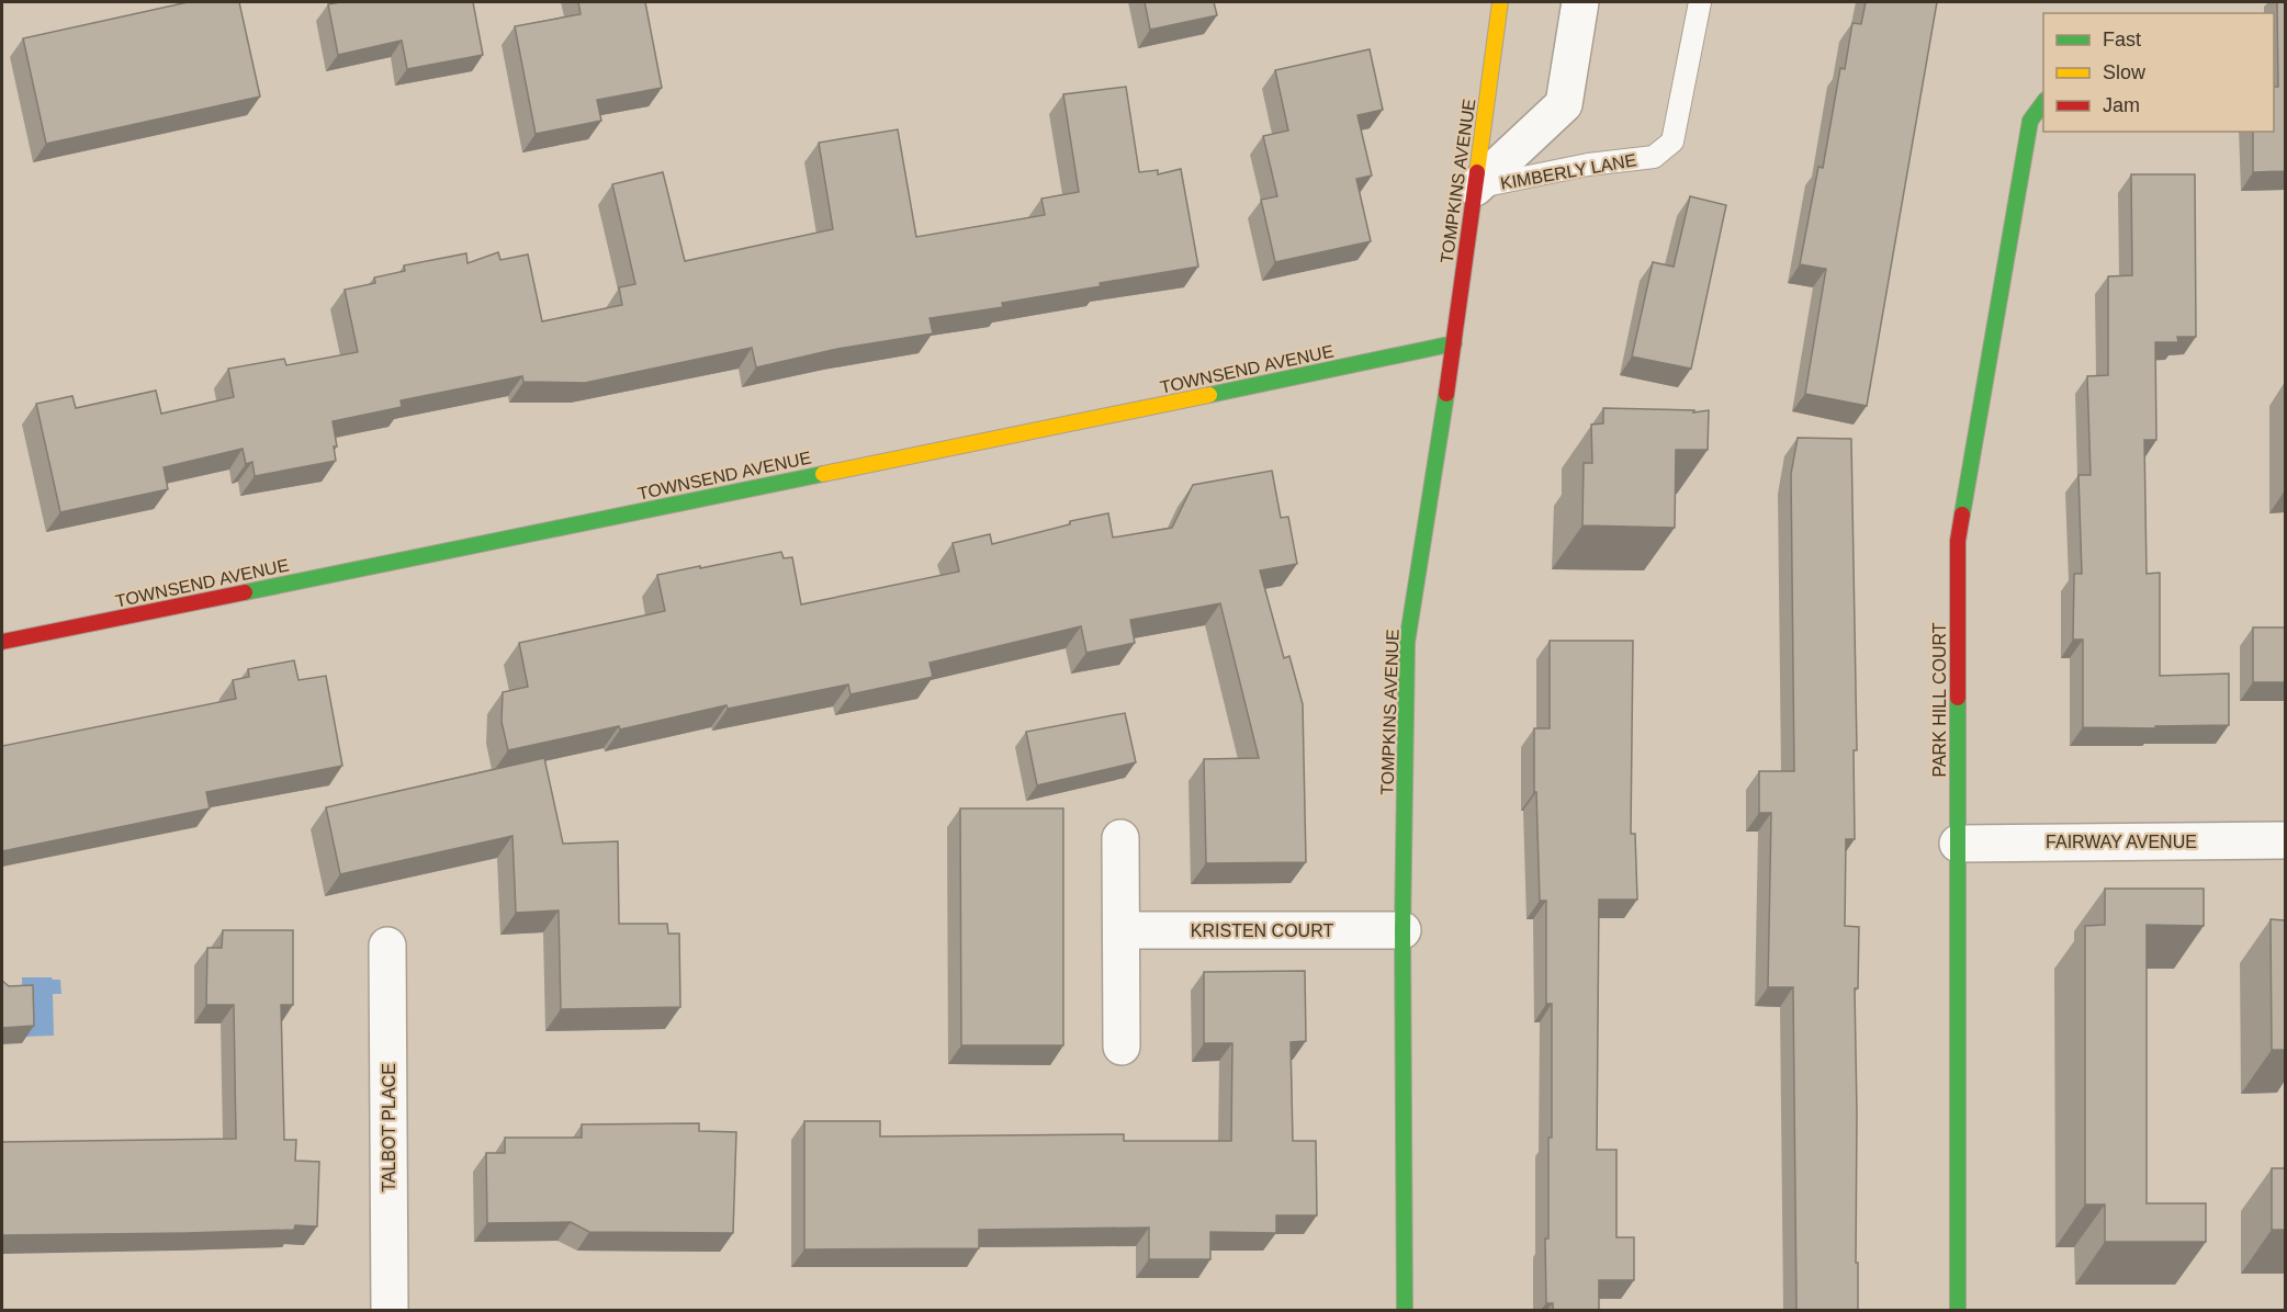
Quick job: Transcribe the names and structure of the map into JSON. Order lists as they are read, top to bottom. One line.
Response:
{"streets":{"street":["TOMPKINS AVENUE","TOWNSEND AVENUE","PARK HILL COURT","FAIRWAY AVENUE","KRISTEN COURT","TALBOT PLACE"],"lane":["KIMBERLY LANE"]},"crossings":[["KIMBERLY LANE","TOMPKINS AVENUE"],["TOMPKINS AVENUE","TOWNSEND AVENUE"],["TOMPKINS AVENUE","KRISTEN COURT"],["PARK HILL COURT","FAIRWAY AVENUE"]],"legend":["Fast","Slow","Jam"]}
